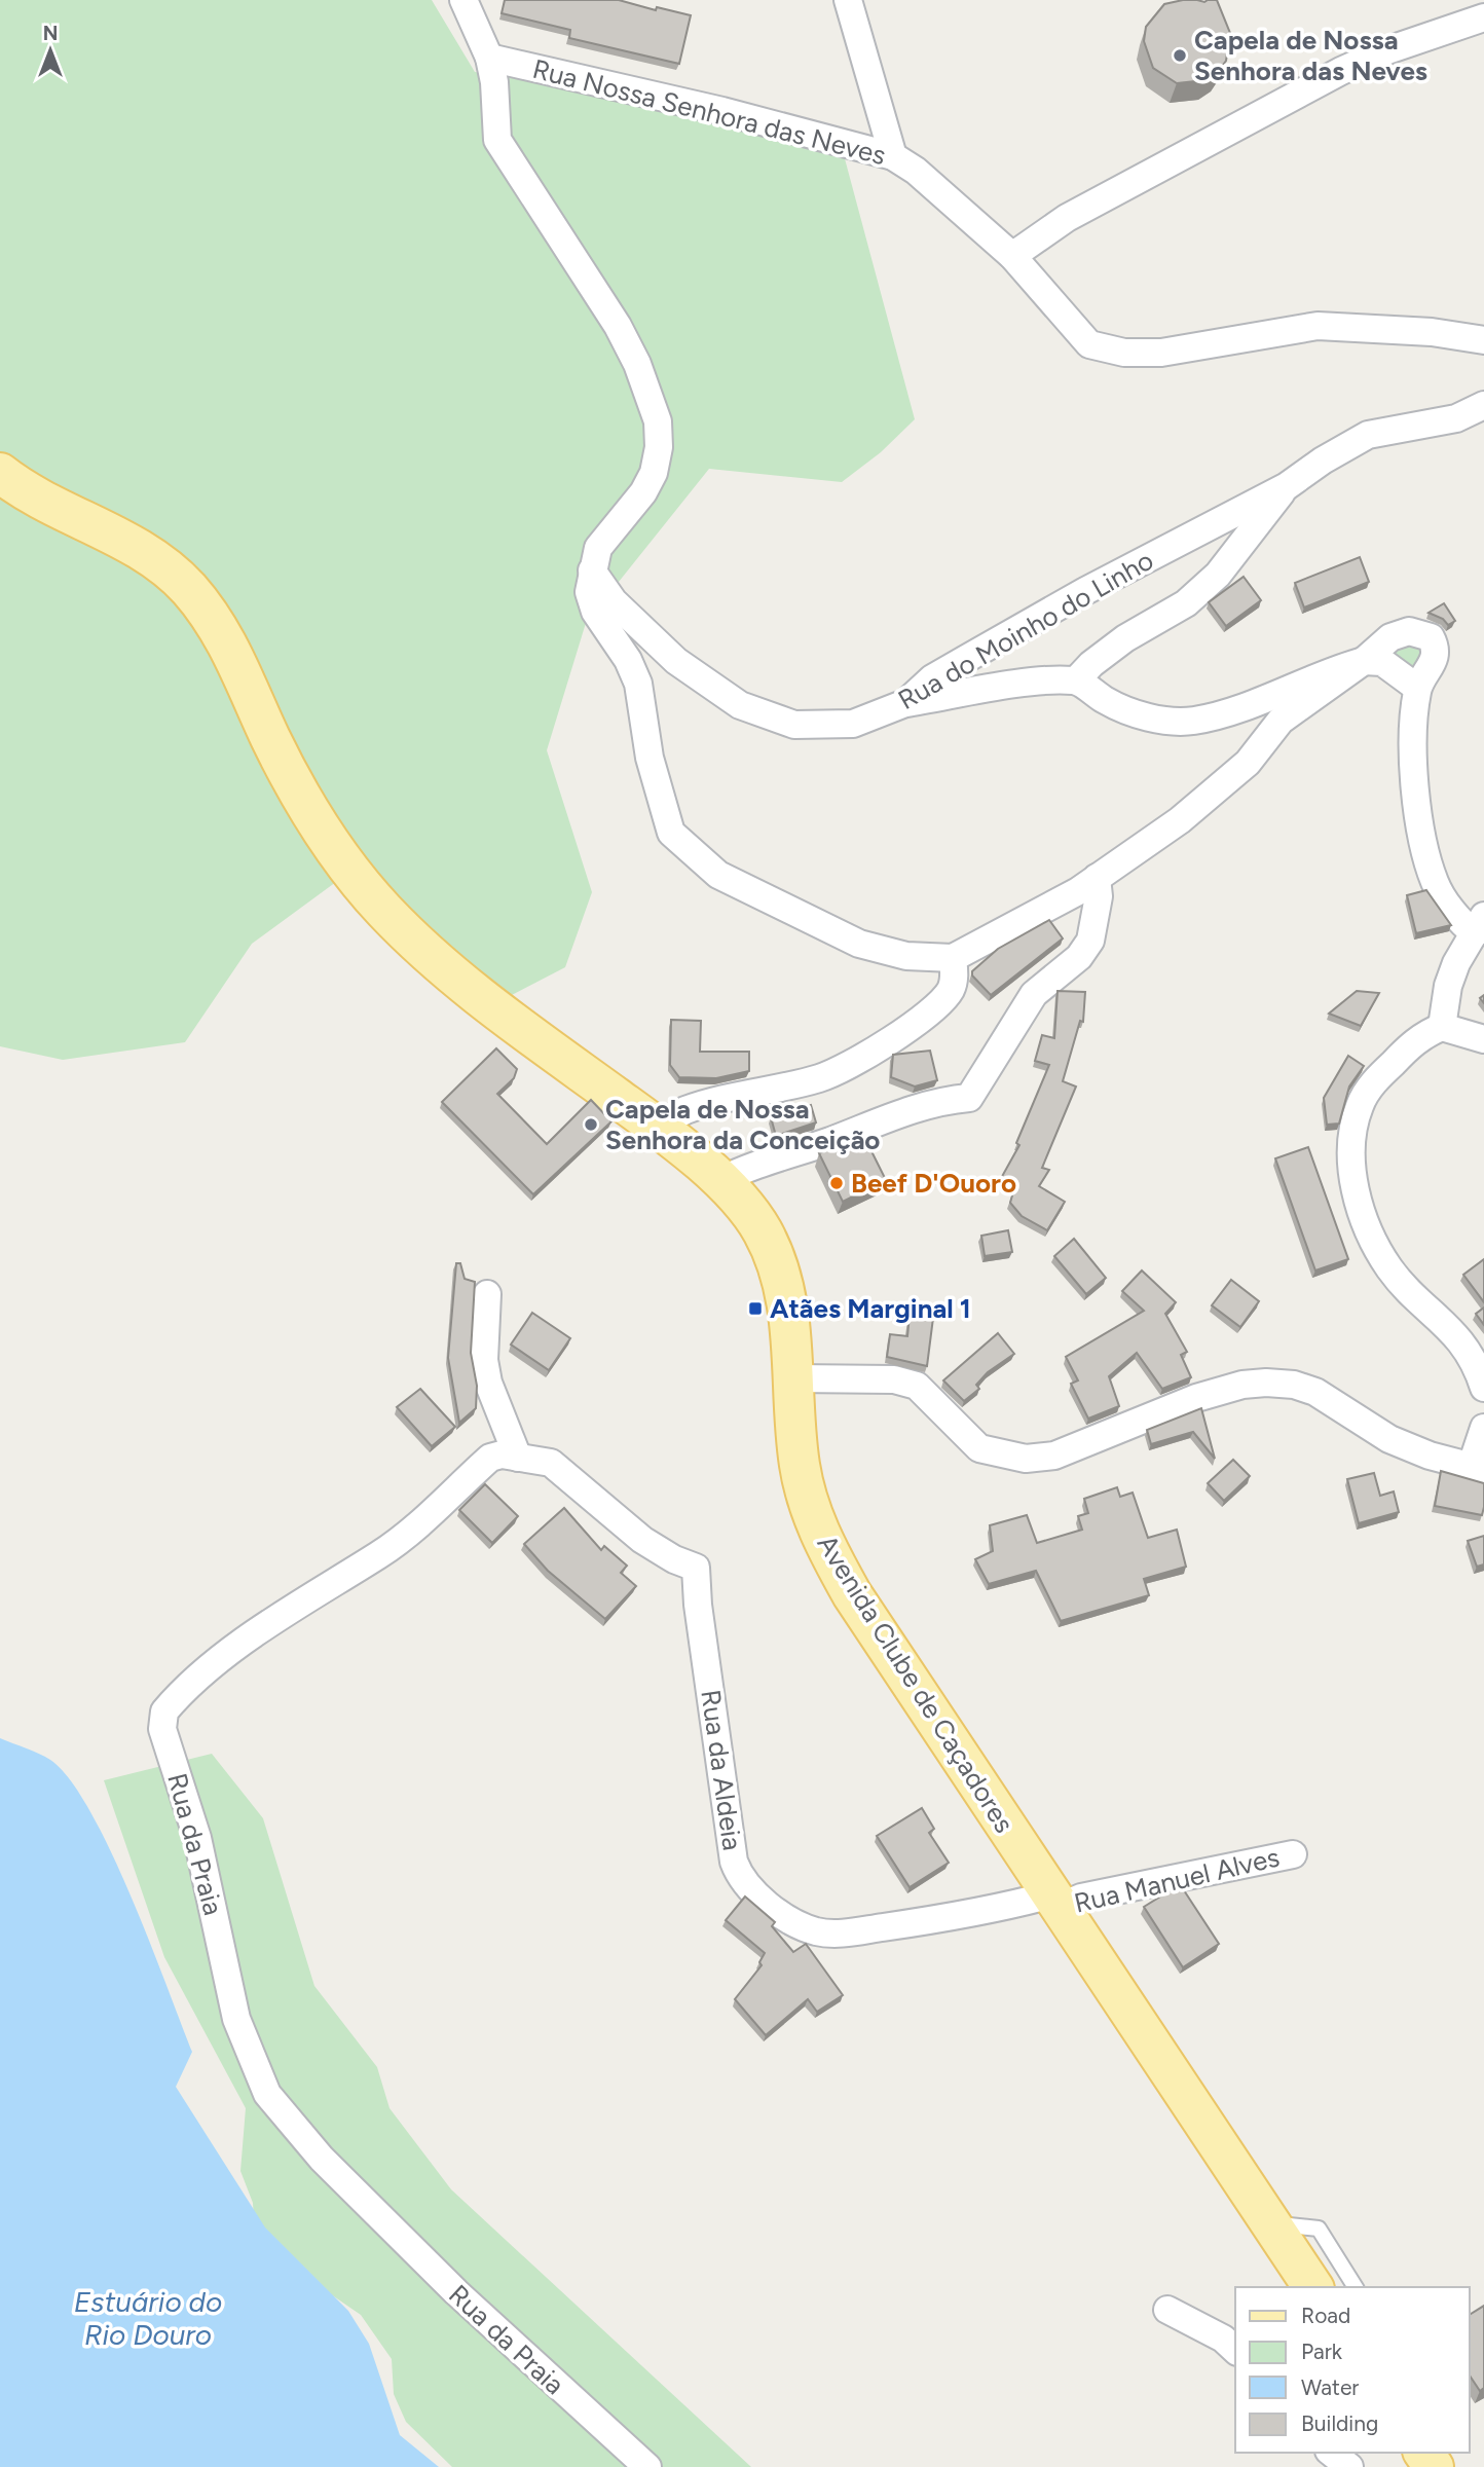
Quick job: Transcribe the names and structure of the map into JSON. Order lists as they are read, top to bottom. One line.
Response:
{"streets":{"main road":["Avenida Clube de Caçadores"],"street":["Rua Nossa Senhora das Neves","Rua do Moinho do Linho","Rua da Aldeia","Rua da Praia","Rua Manuel Alves"]},"crossings":[["Avenida Clube de Caçadores","Rua Manuel Alves"],["Rua da Aldeia","Rua da Praia"],["Rua da Aldeia","Rua Manuel Alves"]],"water":["Estuário do Rio Douro"],"places":{"other":["Capela de Nossa Senhora das Neves","Capela de Nossa Senhora da Conceição","Beef D'Ouoro"],"transit":["Atães Marginal 1"]},"legend":["Road","Park","Water","Building"],"north":"top"}
